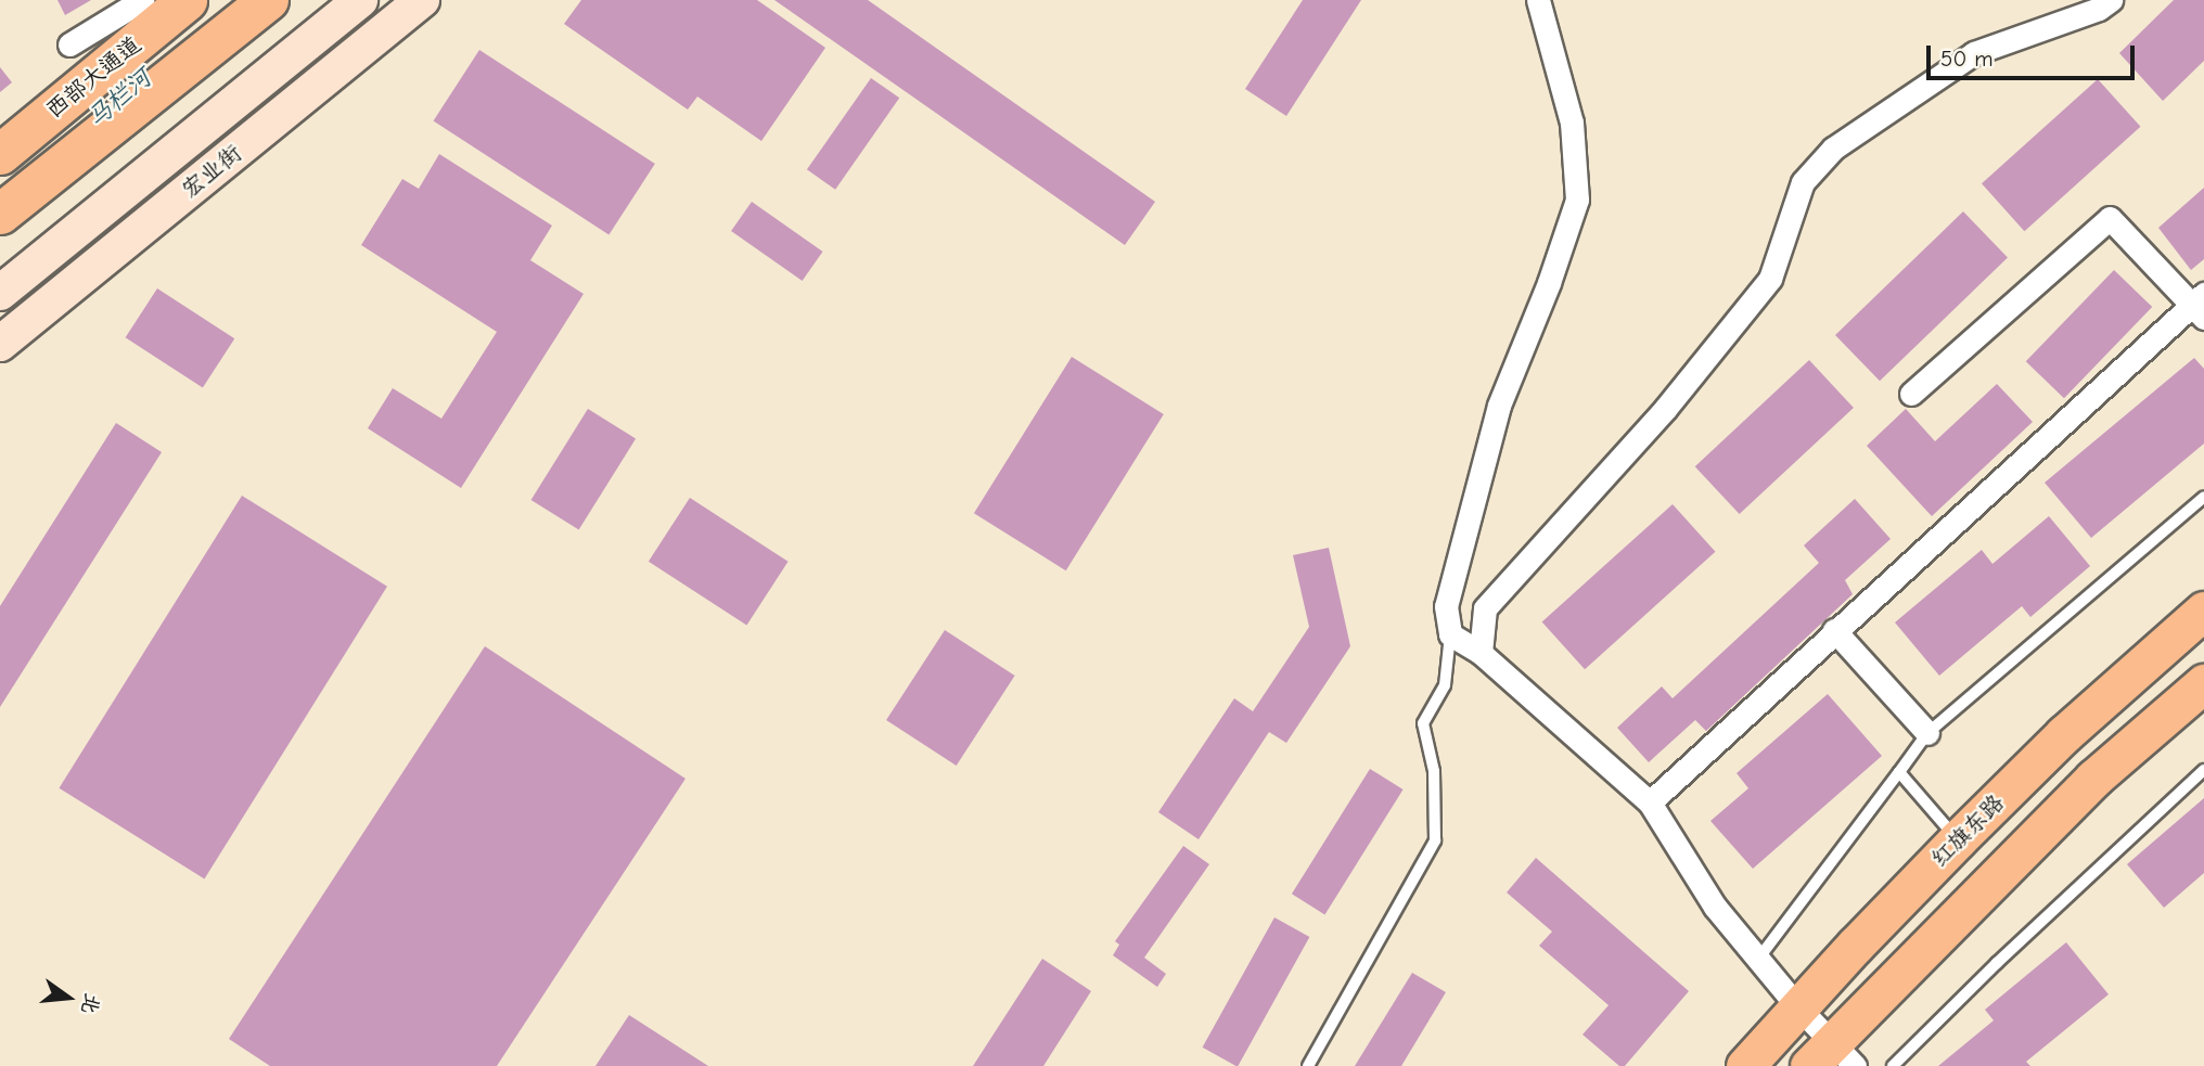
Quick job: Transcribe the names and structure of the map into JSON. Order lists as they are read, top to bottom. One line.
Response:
{"streets":{"highway":["西部大通道"],"main road":["宏业街","红旗东路"]},"water":["马栏河"],"scale_bar":"50 m","north":"right"}
